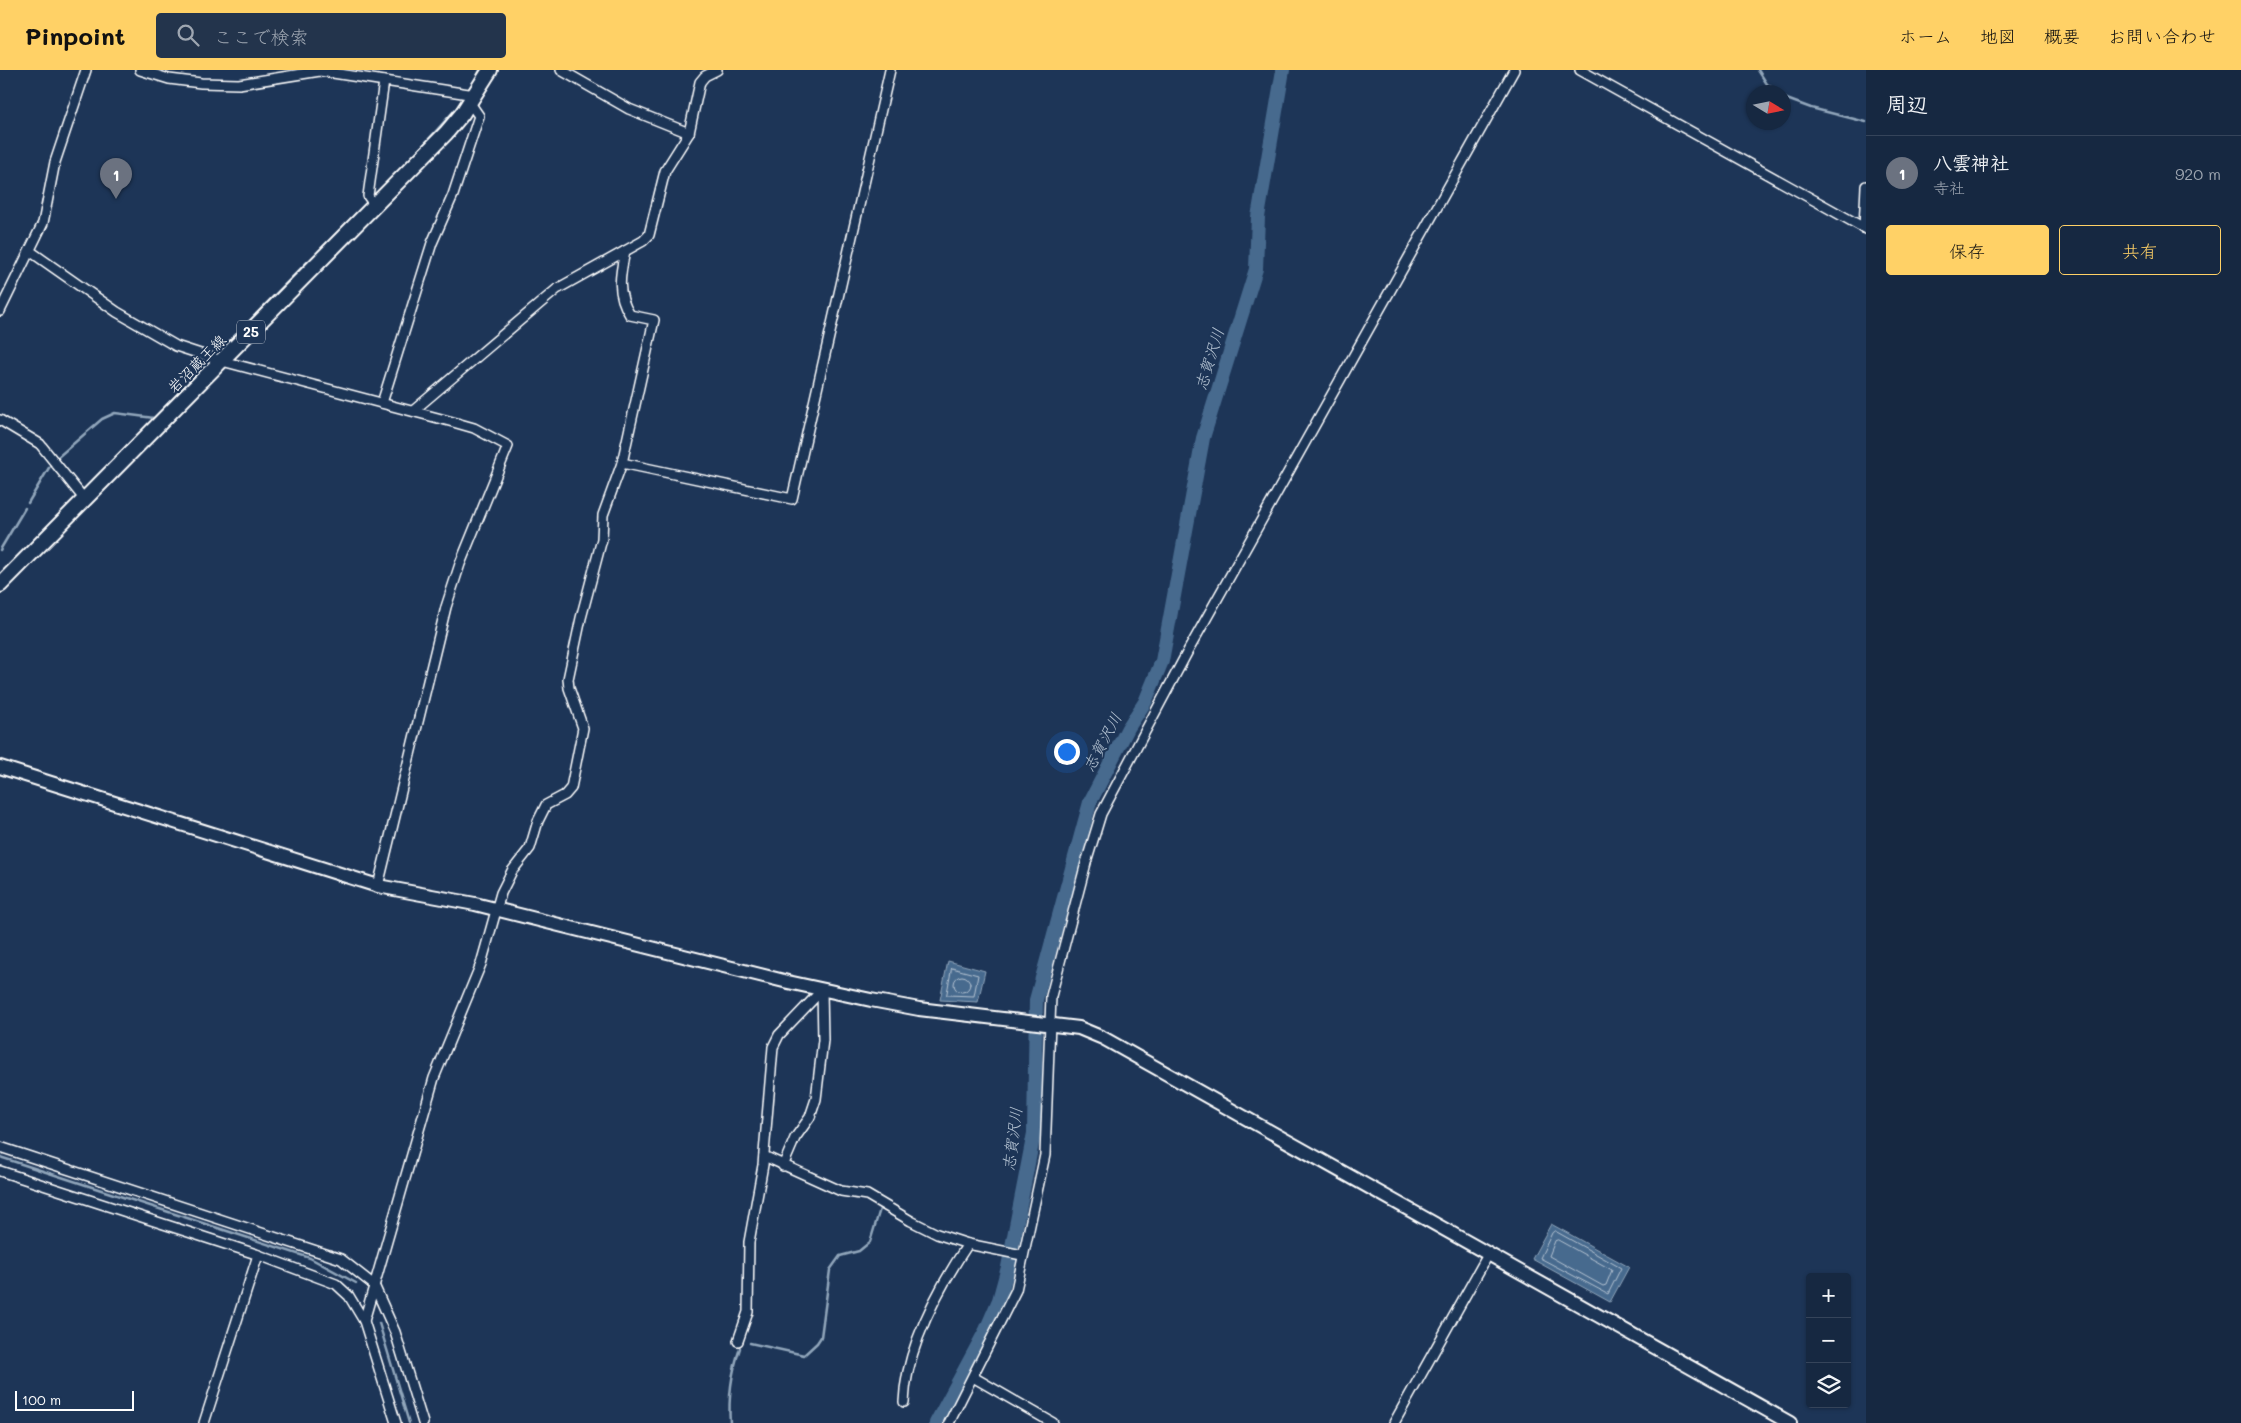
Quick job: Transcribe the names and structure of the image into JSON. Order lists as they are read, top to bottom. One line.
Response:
{"streets":{"main road":["25","岩沼蔵王線"]},"water":["志賀沢川"],"scale_bar":"100 m","north":"right","page":{"header":"Pinpoint","search":"ここで検索","nav":["ホーム","地図","概要","お問い合わせ"],"heading":"周辺","list":[{"mark":"1","name":"八雲神社","note":"寺社","value":"920 m"}],"pins":"1","buttons":["保存","共有"],"map_buttons":["+","−"],"scale":"100 m"}}
